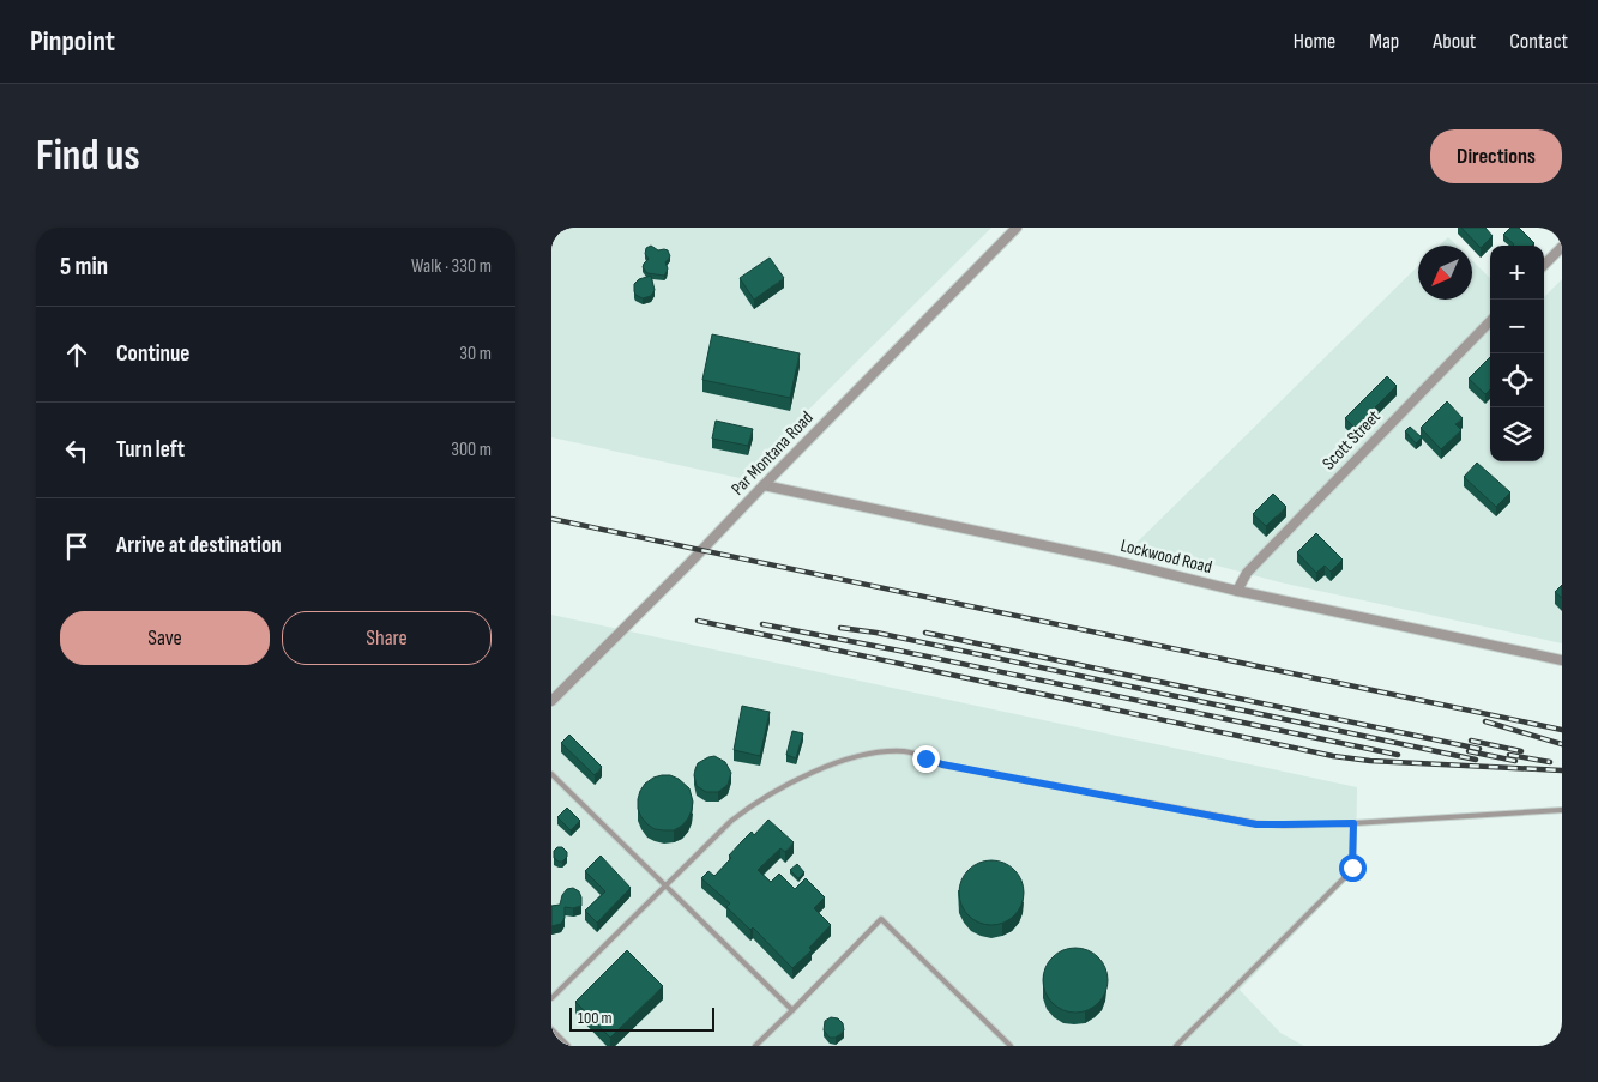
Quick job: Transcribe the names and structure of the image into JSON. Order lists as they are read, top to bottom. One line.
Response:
{"streets":{"street":["Scott Street","Par Montana Road","Lockwood Road"]},"crossings":[["Scott Street","Lockwood Road"],["Par Montana Road","Lockwood Road"]],"scale_bar":"100 m","north":"bottom left","page":{"header":"Pinpoint","nav":["Home","Map","About","Contact"],"buttons":["Directions",["Save","Share"]],"title":"Find us","heading":["5 min","Walk · 330 m"],"map_buttons":["+","−"],"list":[["Continue","30 m"],["Turn left","300 m"],"Arrive at destination"],"scale":"100 m"}}
